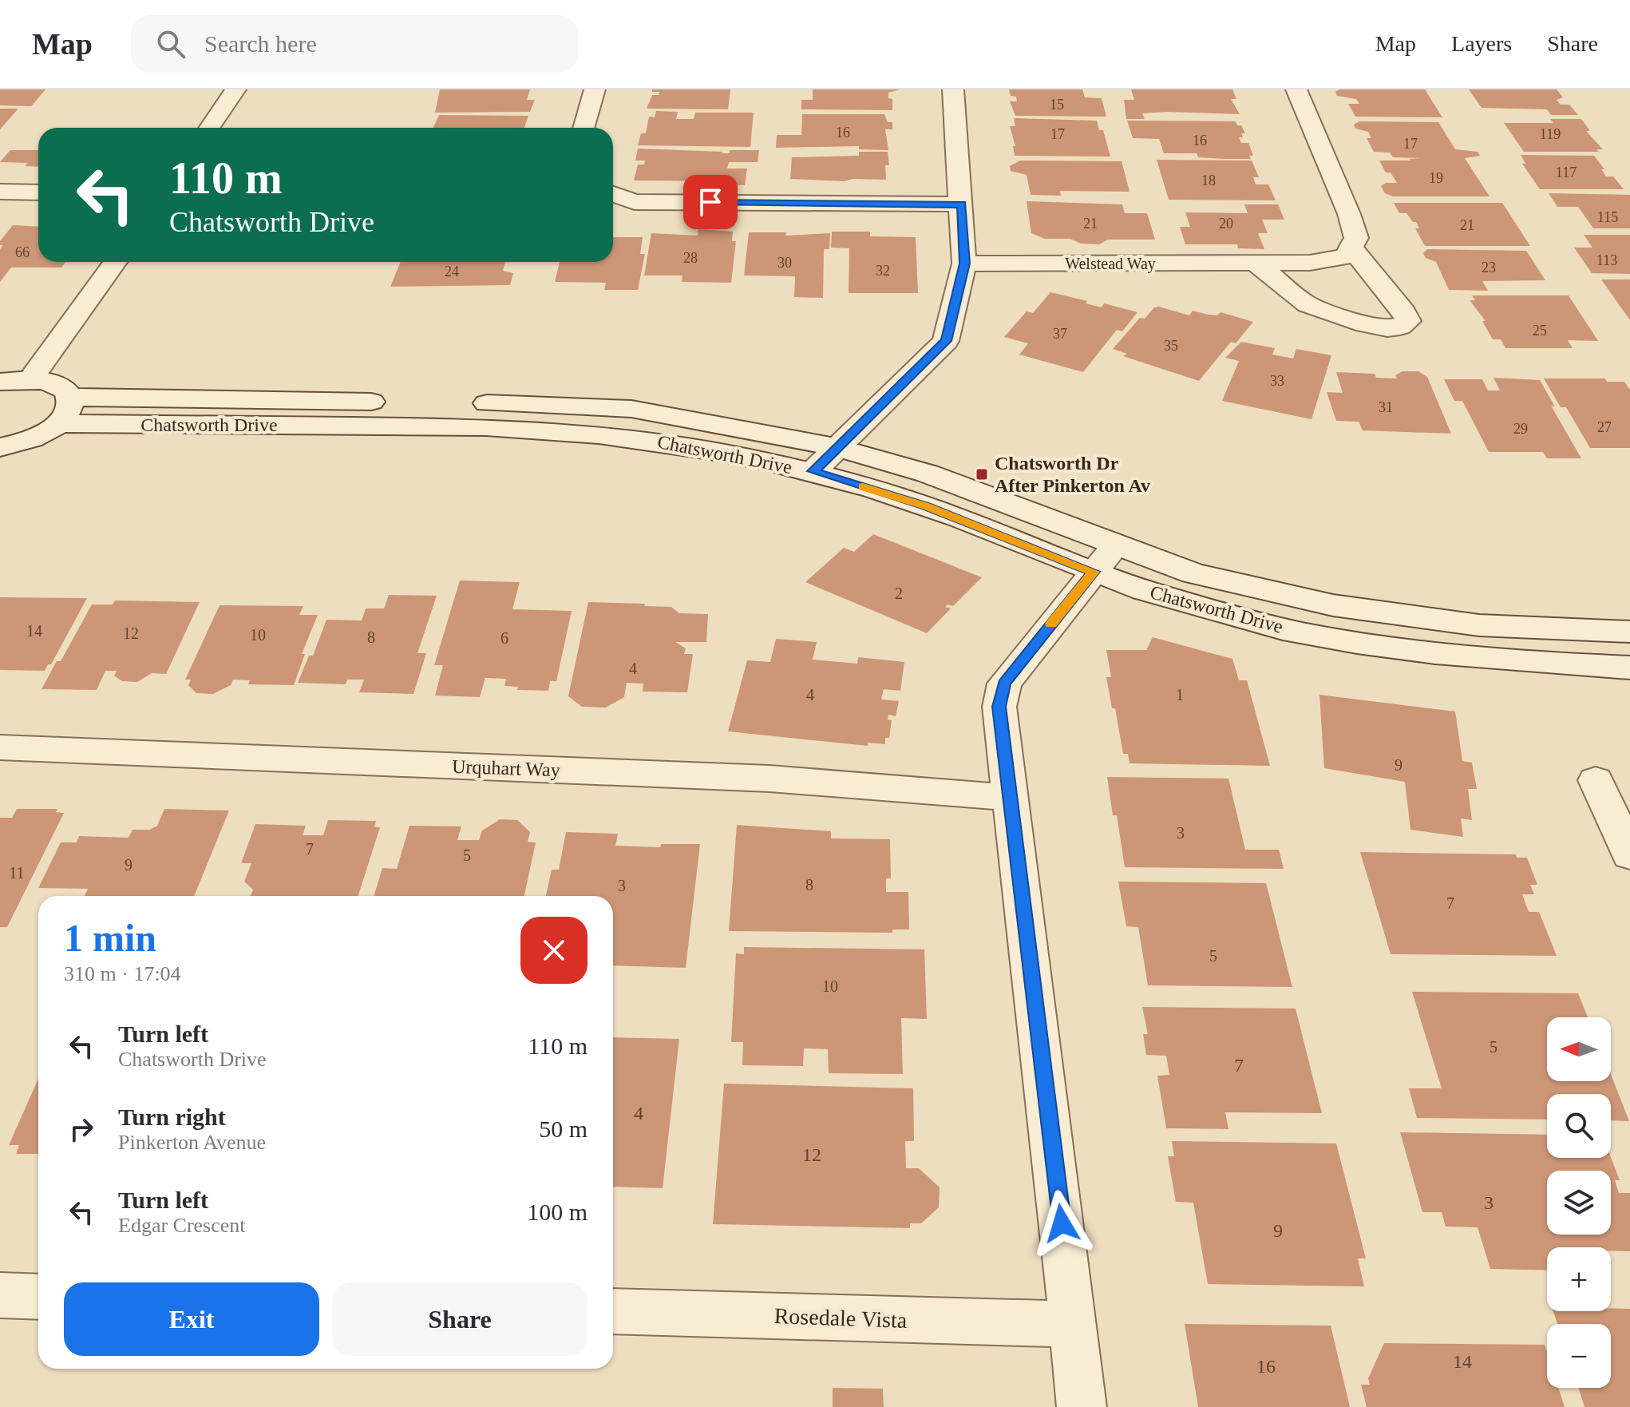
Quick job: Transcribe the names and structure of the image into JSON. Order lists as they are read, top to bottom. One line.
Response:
{"streets":{"street":["Welstead Way","Chatsworth Drive","Urquhart Way","Rosedale Vista"]},"places":{"transit":["Chatsworth Dr After Pinkerton Av"]},"house_numbers":["15","16","17","119","16","17","117","19","18","115","21","20","21","66","28","113","30","23","32","24","25","37","35","33","31","27","29","2","14","12","10","8","6","4","4","1","9","3","7","5","9","11","8","3","7","5","10","5","7","4","12","3","9","14","16"],"north":"left","page":{"header":"Map","search":"Search here","nav":["Map","Layers","Share"],"turn":["110 m","Chatsworth Drive"],"heading":["1 min","310 m · 17:04"],"list":[{"name":"Turn left","note":"Chatsworth Drive","value":"110 m"},{"name":"Turn right","note":"Pinkerton Avenue","value":"50 m"},{"name":"Turn left","note":"Edgar Crescent","value":"100 m"}],"map_buttons":["+","−"],"buttons":["Exit","Share"]}}
